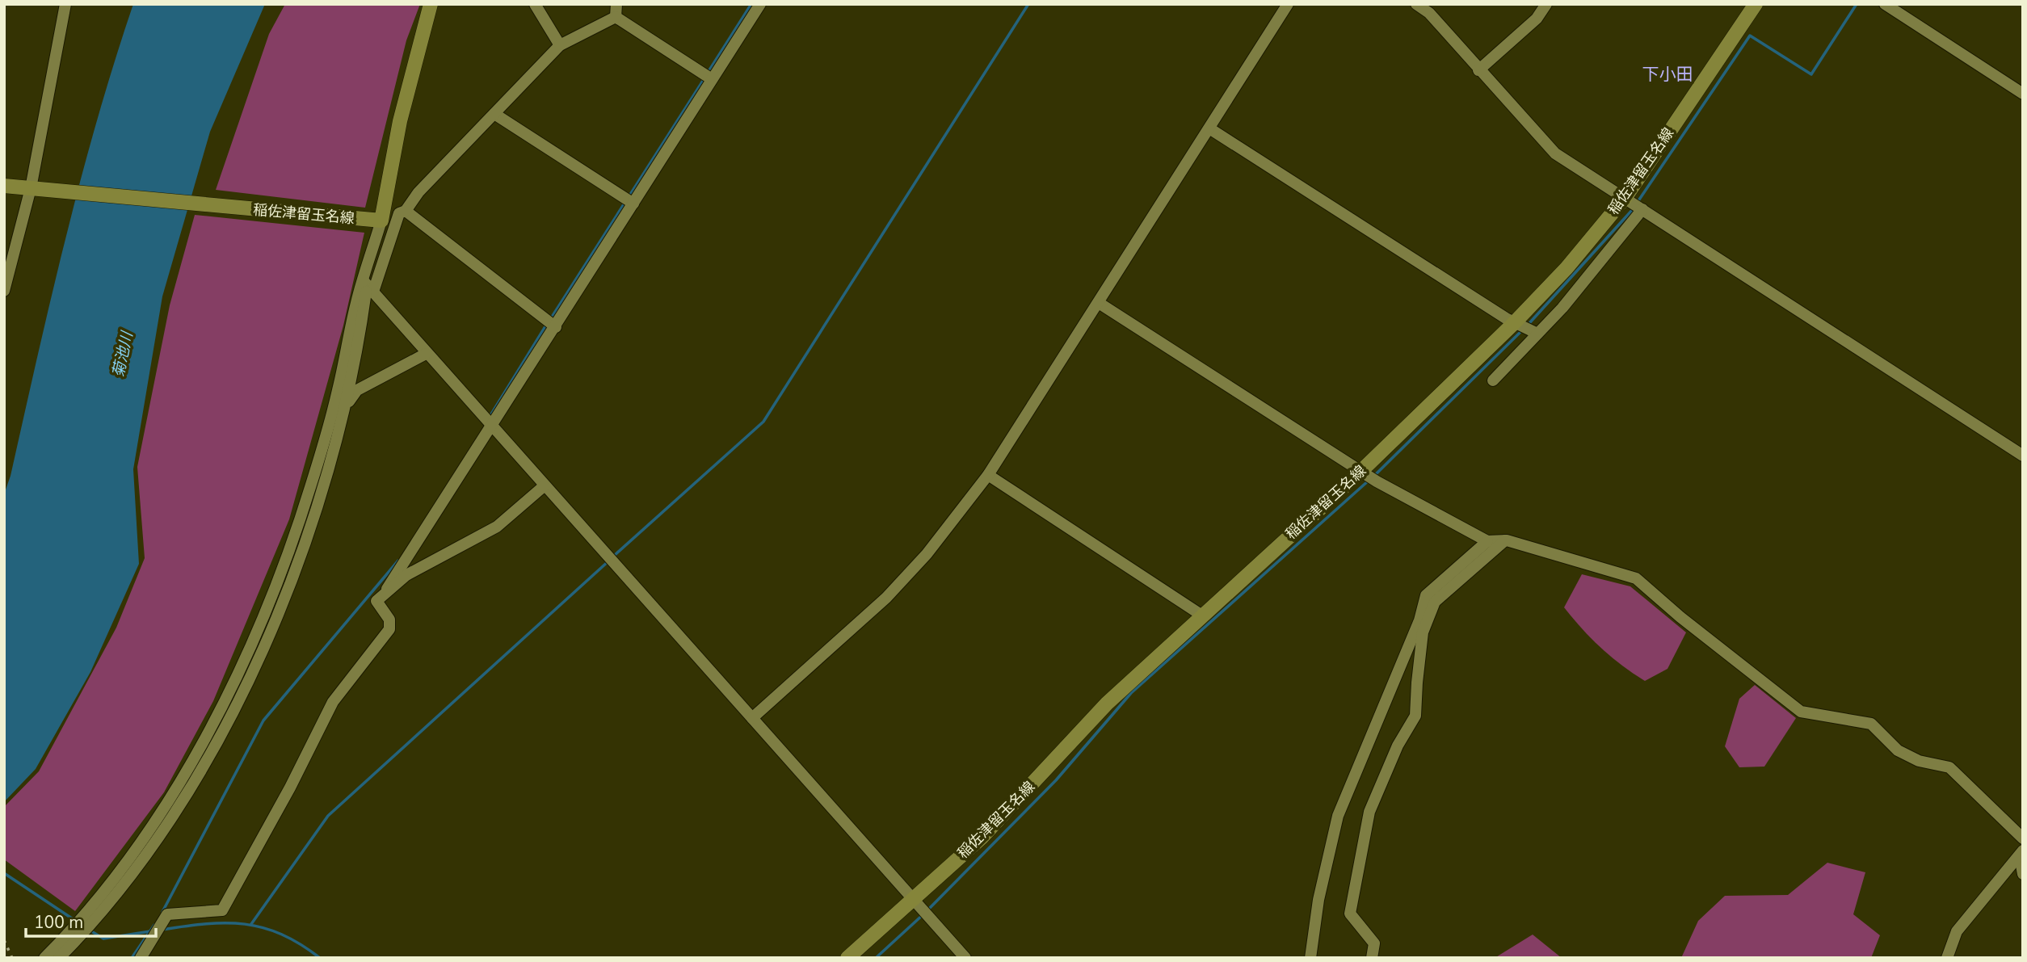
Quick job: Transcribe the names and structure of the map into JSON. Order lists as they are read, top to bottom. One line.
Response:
{"streets":{"main road":["稲佐津留玉名線"]},"districts":["下小田"],"water":["菊池川"],"scale_bar":"100 m"}
